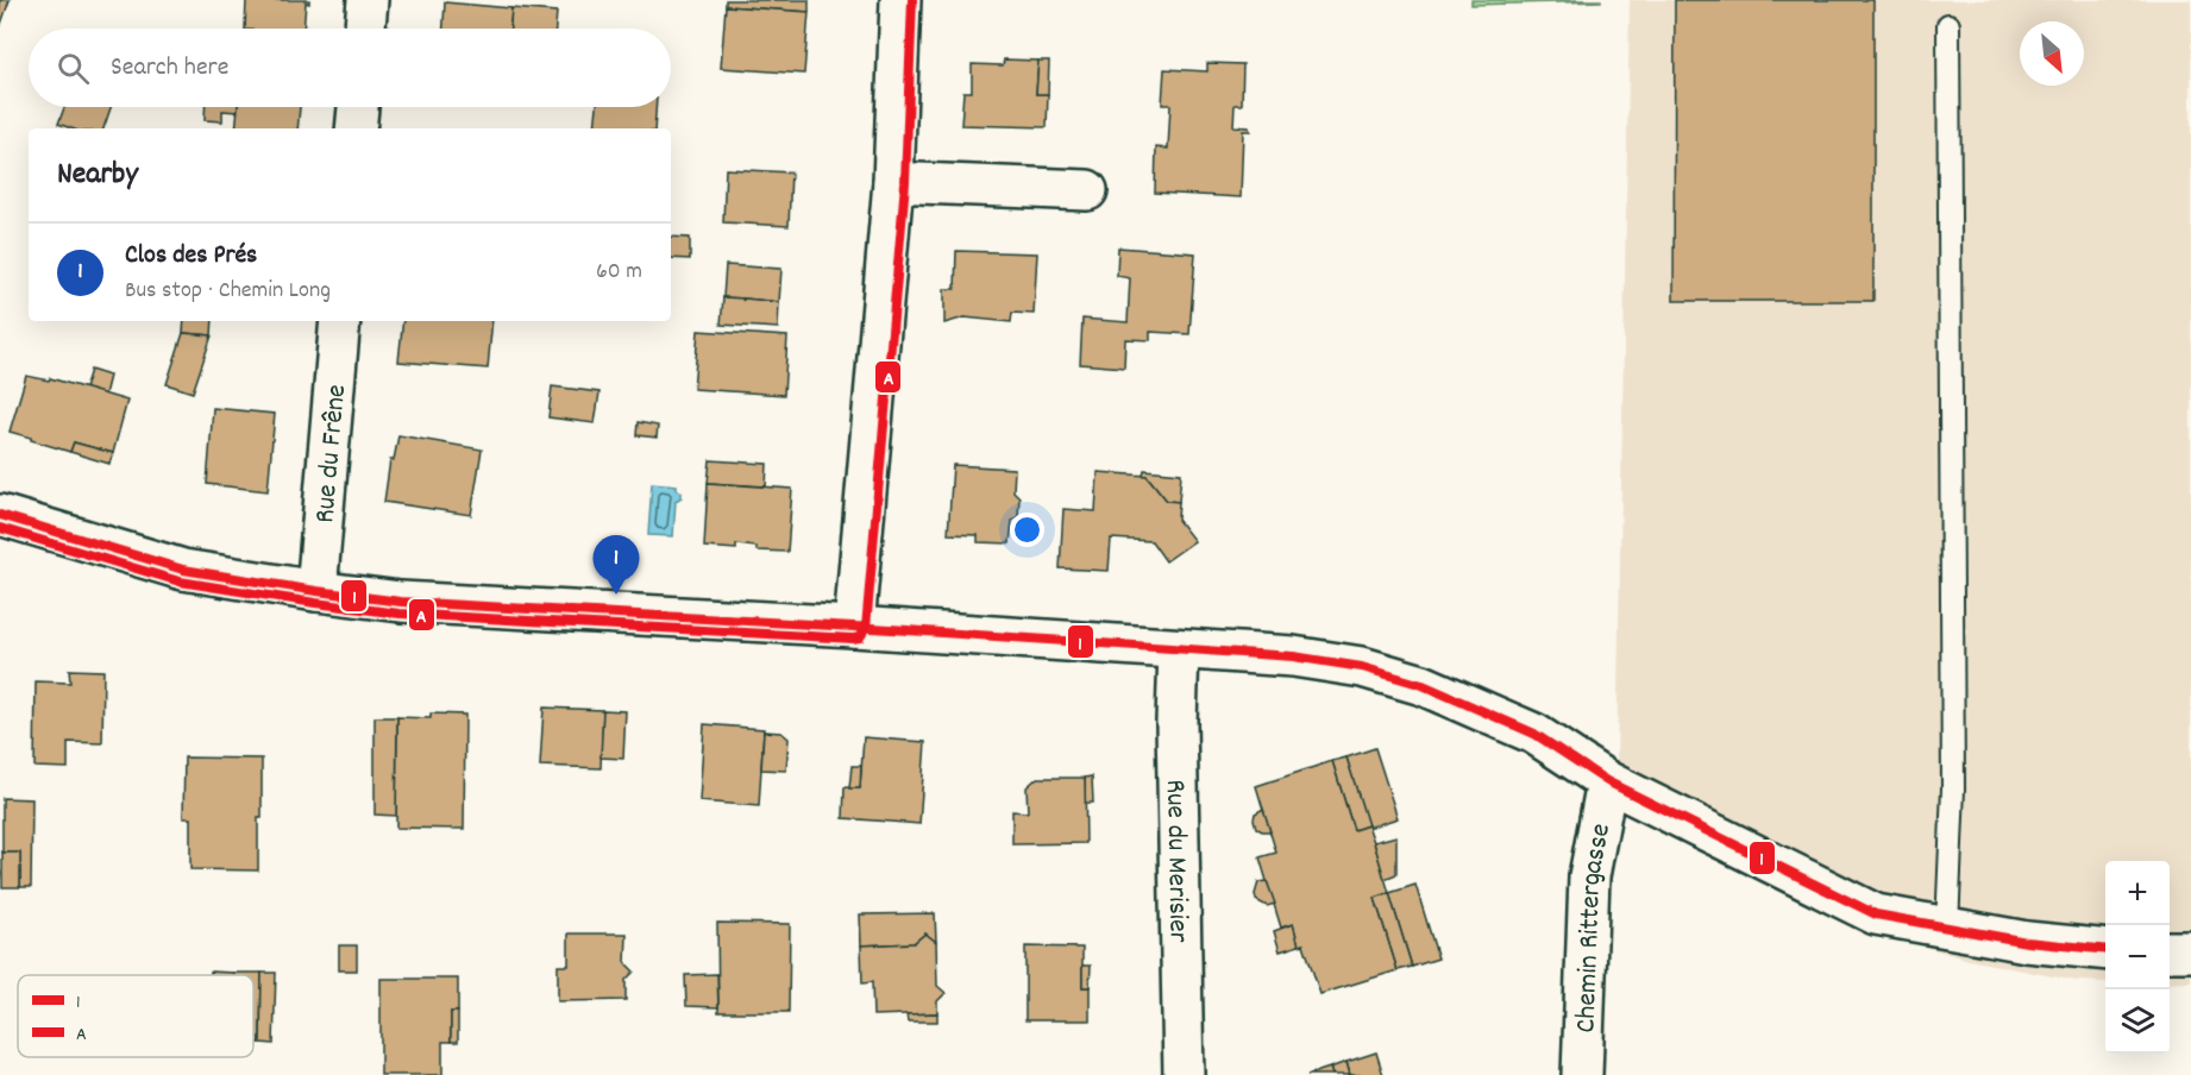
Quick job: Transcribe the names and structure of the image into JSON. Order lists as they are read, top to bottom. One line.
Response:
{"streets":{"street":["Rue du Frêne","Rue du Merisier","Chemin Rittergasse"]},"lines":["transit line A","transit line 1"],"legend":["1","A"],"north":"bottom right","page":{"search":"Search here","heading":"Nearby","list":[{"mark":"1","name":"Clos des Prés","note":"Bus stop · Chemin Long","value":"60 m"}],"pins":"1","map_buttons":["+","−"]}}
